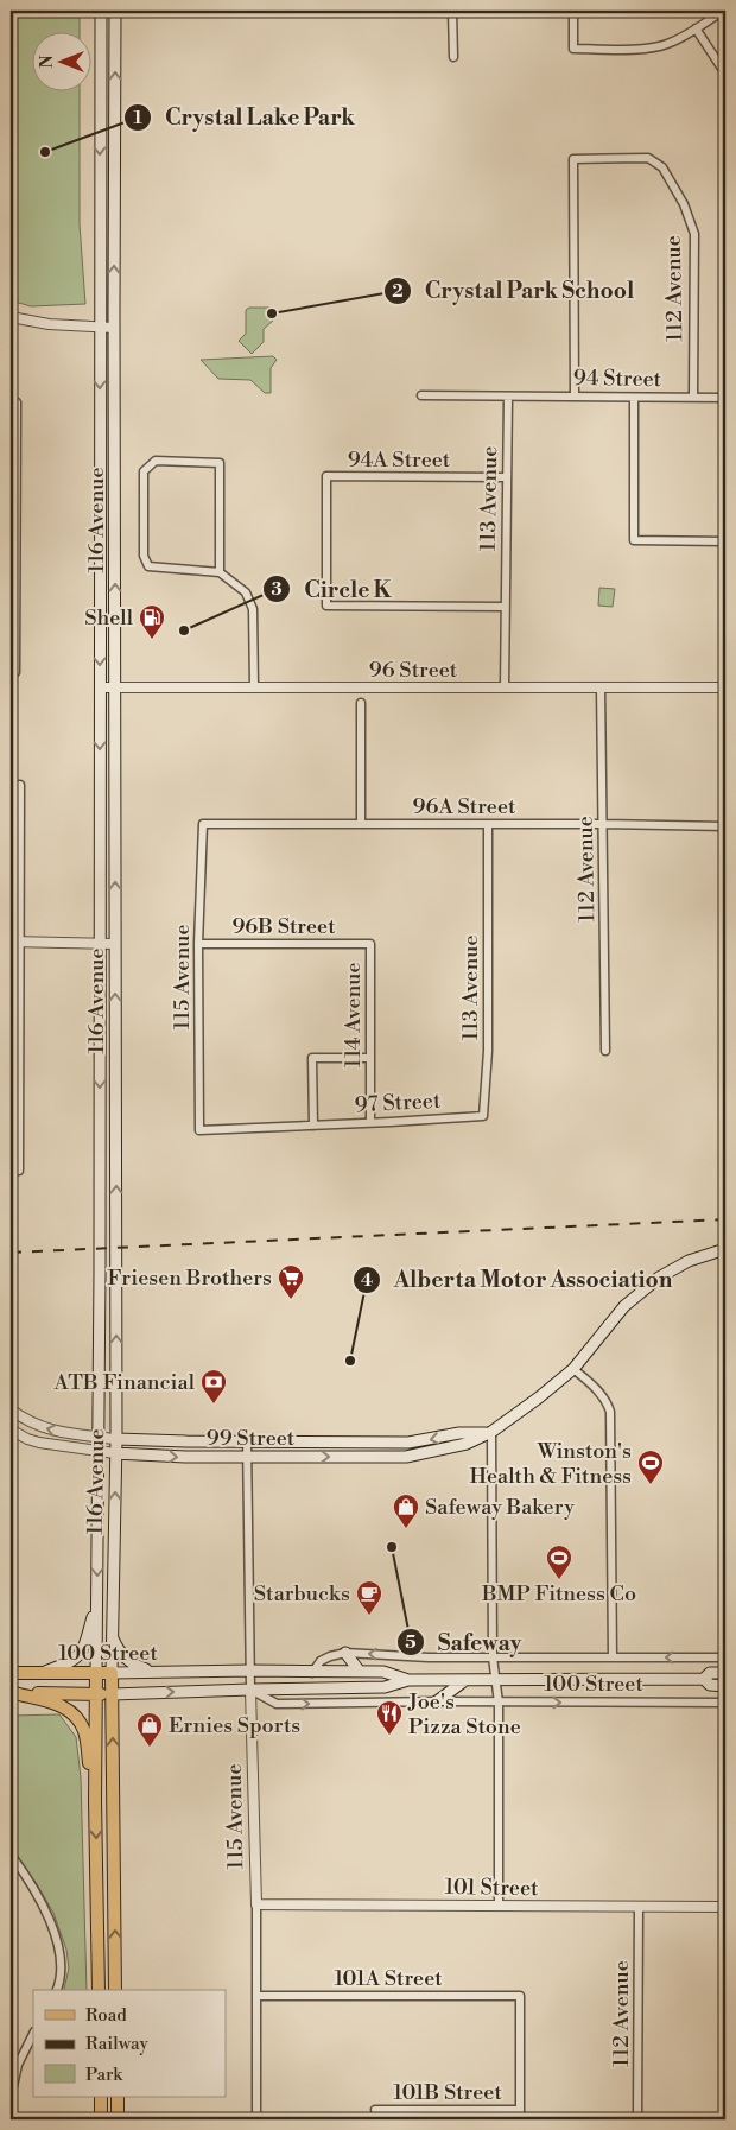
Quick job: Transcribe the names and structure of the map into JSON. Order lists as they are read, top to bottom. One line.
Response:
{"streets":{"main road":["116 Avenue","99 Street","100 Street"],"street":["112 Avenue","94 Street","94A Street","113 Avenue","96 Street","96A Street","96B Street","115 Avenue","114 Avenue","97 Street","101 Street","101A Street","101B Street"]},"crossings":[["112 Avenue","94 Street"],["112 Avenue","96 Street"],["112 Avenue","96A Street"],["112 Avenue","101 Street"],["94 Street","113 Avenue"],["94A Street","113 Avenue"],["113 Avenue","96 Street"],["113 Avenue","96A Street"],["113 Avenue","97 Street"],["116 Avenue","96 Street"],["116 Avenue","99 Street"],["116 Avenue","100 Street"],["96A Street","115 Avenue"],["96B Street","115 Avenue"],["96B Street","114 Avenue"],["115 Avenue","97 Street"],["115 Avenue","99 Street"],["115 Avenue","100 Street"],["115 Avenue","101 Street"],["115 Avenue","101A Street"],["114 Avenue","97 Street"],["101A Street","101B Street"]],"places":{"other":["Crystal Lake Park","Crystal Park School","Circle K","Alberta Motor Association","Safeway"],"fuel station":["Shell"],"supermarket":["Friesen Brothers"],"bank":["ATB Financial"],"sports":["Winston's Health & Fitness","BMP Fitness Co"],"shop":["Safeway Bakery","Ernies Sports"],"cafe":["Starbucks"],"restaurant":["Joe's Pizza Stone"]},"legend":["Road","Railway","Park"],"north":"left"}
